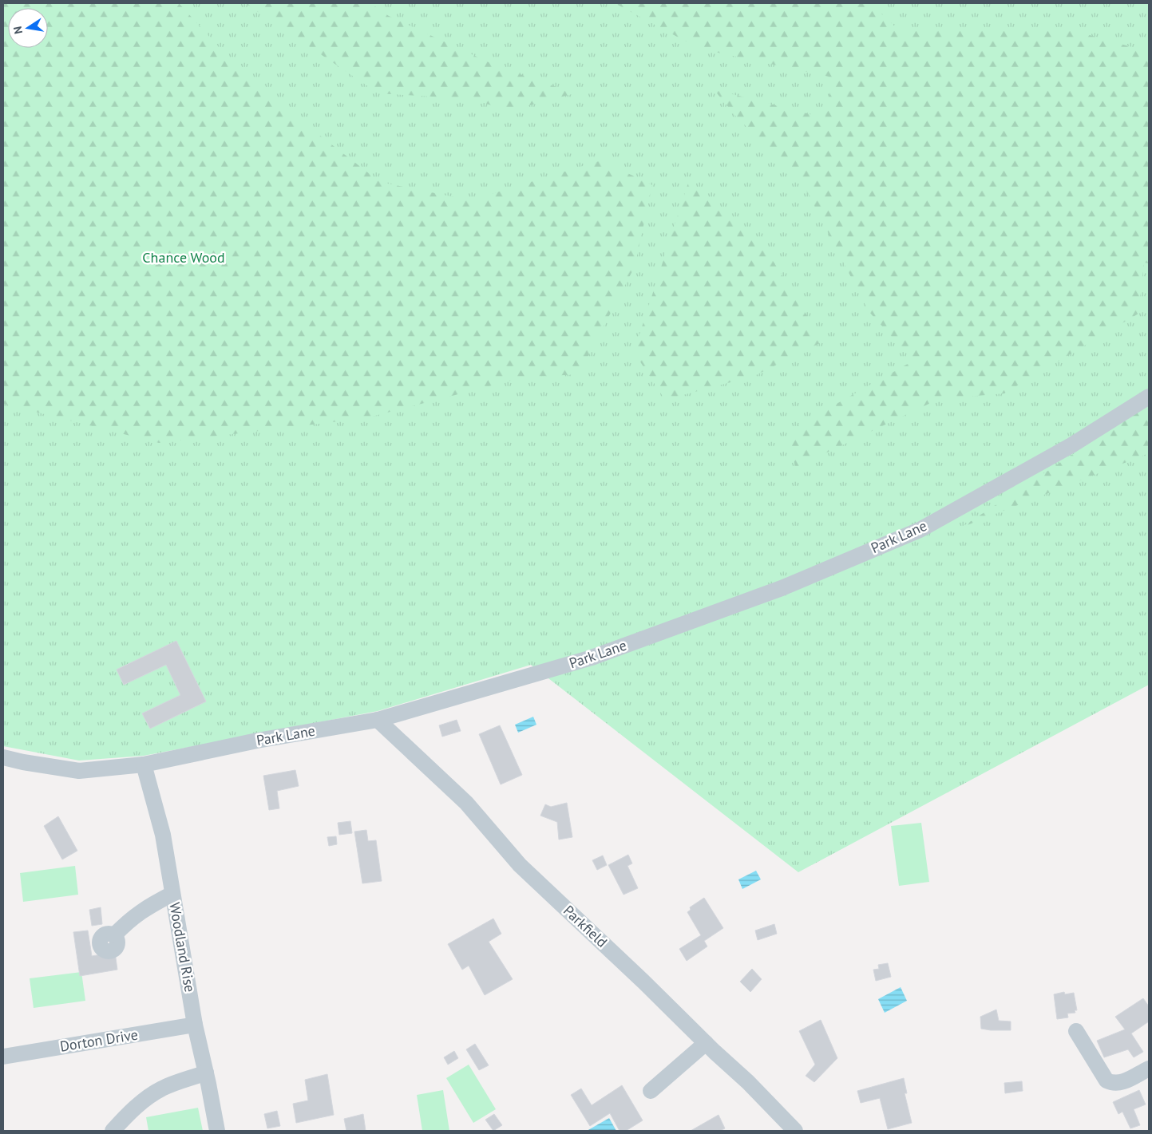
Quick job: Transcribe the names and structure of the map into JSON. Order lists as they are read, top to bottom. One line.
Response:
{"streets":{"street":["Park Lane","Parkfield","Woodland Rise","Dorton Drive"]},"crossings":[["Park Lane","Parkfield"],["Park Lane","Woodland Rise"],["Woodland Rise","Dorton Drive"]],"parks":["Chance Wood"],"north":"left"}
